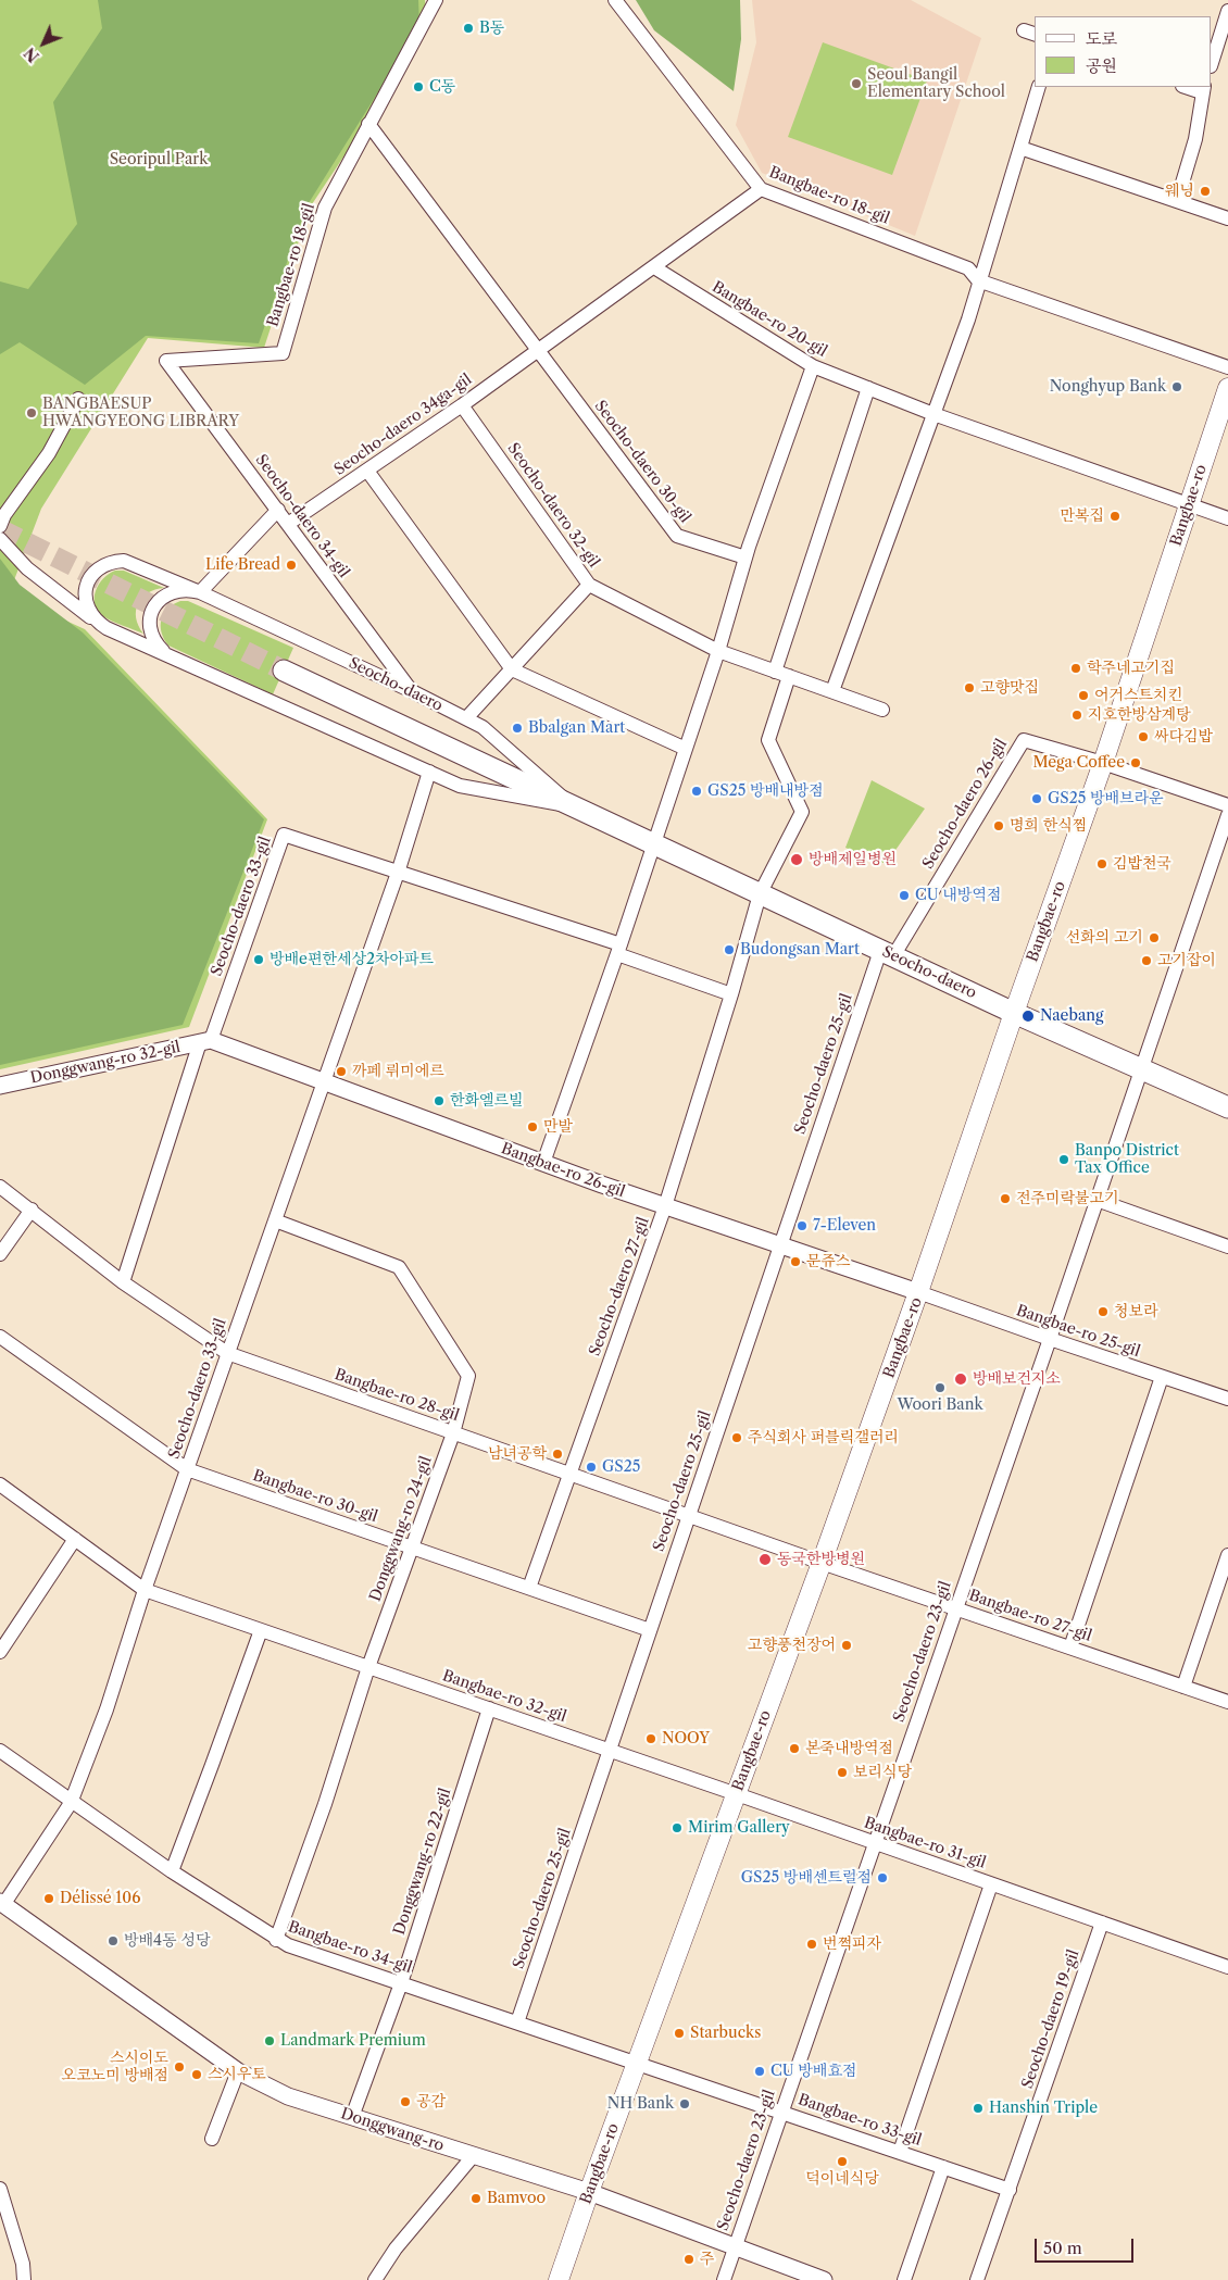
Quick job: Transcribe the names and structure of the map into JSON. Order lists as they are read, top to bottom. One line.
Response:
{"streets":{"main road":["Bangbae-ro","Seocho-daero"],"street":["Bangbae-ro 18-gil","Bangbae-ro 20-gil","Seocho-daero 34ga-gil","Seocho-daero 30-gil","Seocho-daero 32-gil","Seocho-daero 34-gil","Seocho-daero 26-gil","Seocho-daero 33-gil","Donggwang-ro 32-gil","Seocho-daero 25-gil","Bangbae-ro 26-gil","Seocho-daero 27-gil","Bangbae-ro 25-gil","Bangbae-ro 28-gil","Bangbae-ro 30-gil","Donggwang-ro 24-gil","Bangbae-ro 27-gil","Seocho-daero 23-gil","Bangbae-ro 32-gil","Bangbae-ro 31-gil","Donggwang-ro 22-gil","Bangbae-ro 34-gil","Seocho-daero 19-gil","Bangbae-ro 33-gil","Donggwang-ro"]},"crossings":[["Bangbae-ro 18-gil","Seocho-daero 34ga-gil"],["Bangbae-ro 18-gil","Seocho-daero 34-gil"],["Bangbae-ro 20-gil","Seocho-daero 34ga-gil"],["Bangbae-ro 20-gil","Bangbae-ro"],["Seocho-daero 34ga-gil","Seocho-daero 30-gil"],["Seocho-daero 34ga-gil","Seocho-daero 32-gil"],["Seocho-daero 34ga-gil","Seocho-daero 34-gil"],["Seocho-daero 32-gil","Seocho-daero"],["Bangbae-ro","Seocho-daero"],["Bangbae-ro","Seocho-daero 26-gil"],["Bangbae-ro","Bangbae-ro 26-gil"],["Bangbae-ro","Bangbae-ro 25-gil"],["Bangbae-ro","Bangbae-ro 28-gil"],["Bangbae-ro","Bangbae-ro 27-gil"],["Bangbae-ro","Bangbae-ro 32-gil"],["Bangbae-ro","Bangbae-ro 31-gil"],["Bangbae-ro","Bangbae-ro 34-gil"],["Bangbae-ro","Bangbae-ro 33-gil"],["Bangbae-ro","Donggwang-ro"],["Seocho-daero 34-gil","Seocho-daero"],["Seocho-daero","Seocho-daero 26-gil"],["Seocho-daero","Seocho-daero 33-gil"],["Seocho-daero","Seocho-daero 25-gil"],["Seocho-daero","Seocho-daero 27-gil"],["Seocho-daero","Seocho-daero 23-gil"],["Seocho-daero 26-gil","Seocho-daero 25-gil"],["Seocho-daero 33-gil","Donggwang-ro 32-gil"],["Seocho-daero 33-gil","Bangbae-ro 26-gil"],["Seocho-daero 33-gil","Bangbae-ro 28-gil"],["Seocho-daero 33-gil","Bangbae-ro 30-gil"],["Seocho-daero 33-gil","Donggwang-ro 24-gil"],["Seocho-daero 33-gil","Bangbae-ro 32-gil"],["Seocho-daero 33-gil","Bangbae-ro 34-gil"],["Seocho-daero 33-gil","Donggwang-ro"],["Donggwang-ro 32-gil","Bangbae-ro 26-gil"],["Seocho-daero 25-gil","Bangbae-ro 26-gil"],["Seocho-daero 25-gil","Bangbae-ro 28-gil"],["Seocho-daero 25-gil","Bangbae-ro 30-gil"],["Seocho-daero 25-gil","Bangbae-ro 32-gil"],["Seocho-daero 25-gil","Bangbae-ro 34-gil"],["Bangbae-ro 26-gil","Seocho-daero 27-gil"],["Bangbae-ro 26-gil","Bangbae-ro 25-gil"],["Seocho-daero 27-gil","Bangbae-ro 28-gil"],["Seocho-daero 27-gil","Bangbae-ro 30-gil"],["Bangbae-ro 25-gil","Seocho-daero 23-gil"],["Bangbae-ro 28-gil","Donggwang-ro 24-gil"],["Bangbae-ro 28-gil","Bangbae-ro 27-gil"],["Bangbae-ro 30-gil","Donggwang-ro 24-gil"],["Donggwang-ro 24-gil","Bangbae-ro 32-gil"],["Donggwang-ro 24-gil","Bangbae-ro 34-gil"],["Bangbae-ro 27-gil","Seocho-daero 23-gil"],["Seocho-daero 23-gil","Bangbae-ro 31-gil"],["Seocho-daero 23-gil","Bangbae-ro 33-gil"],["Seocho-daero 23-gil","Donggwang-ro"],["Bangbae-ro 32-gil","Bangbae-ro 31-gil"],["Bangbae-ro 32-gil","Donggwang-ro 22-gil"],["Bangbae-ro 31-gil","Seocho-daero 19-gil"],["Donggwang-ro 22-gil","Bangbae-ro 34-gil"],["Donggwang-ro 22-gil","Donggwang-ro"],["Bangbae-ro 34-gil","Bangbae-ro 33-gil"],["Seocho-daero 19-gil","Bangbae-ro 33-gil"]],"parks":["Seoripul Park"],"places":["B동","Seoul Bangil Elementary School","C동","웨닝","Nonghyup Bank","BANGBAESUP HWANGYEONG LIBRARY","만복집","Life Bread","학주네고기집","고향맛집","어거스트치킨","지호한방삼계탕","Bbalgan Mart","싸다김밥","Mega Coffee","GS25 방배내방점","GS25 방배브라운","명희 한식찜","방배제일병원","김밥천국","CU 내방역점","선화의 고기","Budongsan Mart","방배e편한세상2차아파트","고기잡이","Naebang","까페 뤼미에르","한화엘르빌","만발","Banpo District Tax Office","전주미락불고기","7-Eleven","문쥬스","청보라","방배보건지소","Woori Bank","주식회사 퍼블릭갤러리","남녀공학","GS25","동국한방병원","고향풍천장어","NOOY","본죽내방역점","보리식당","Mirim Gallery","GS25 방배센트럴점","Délissé 106","방배4동 성당","번쩍피자","Starbucks","Landmark Premium","스시이도 오코노미 방배점","CU 방배효점","스시우토","공감","NH Bank","Hanshin Triple","덕이네식당","Bamvoo","주"],"legend":["도로","공원"],"scale_bar":"50 m","north":"bottom left"}
